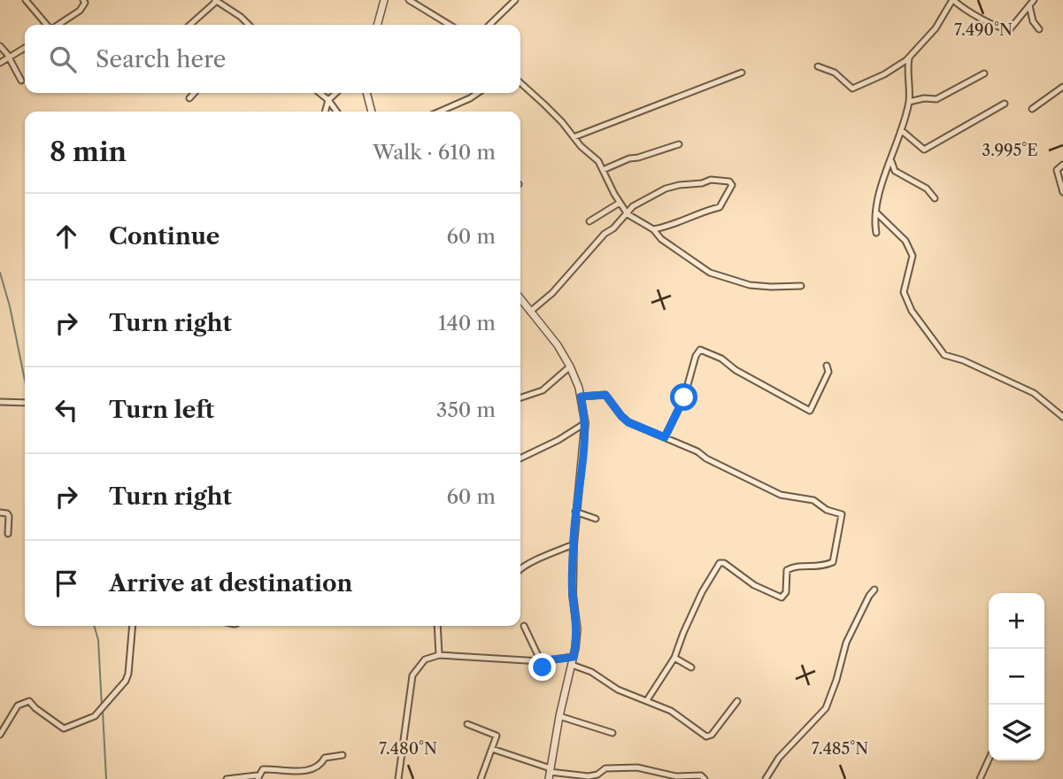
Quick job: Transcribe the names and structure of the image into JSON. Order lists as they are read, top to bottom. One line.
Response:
{"page":{"search":"Search here","heading":["8 min","Walk · 610 m"],"list":[["Continue","60 m"],["Turn right","140 m"],["Turn left","350 m"],["Turn right","60 m"],"Arrive at destination"],"map_buttons":["+","−"]},"coordinates":["7.490°N","3.995°E","7.480°N","7.485°N"]}
